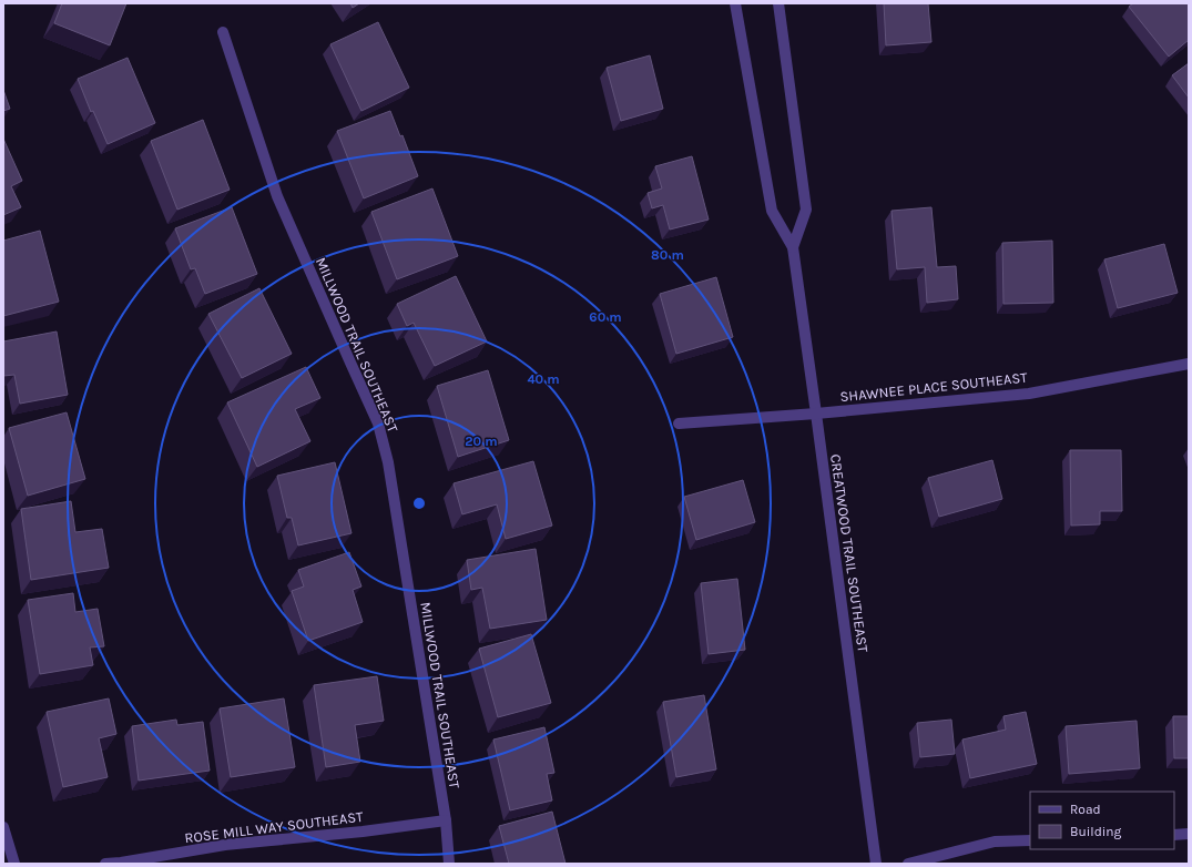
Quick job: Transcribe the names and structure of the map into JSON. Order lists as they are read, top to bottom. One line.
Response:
{"streets":{"street":["MILLWOOD TRAIL SOUTHEAST","SHAWNEE PLACE SOUTHEAST","CREATWOOD TRAIL SOUTHEAST","ROSE MILL WAY SOUTHEAST"]},"crossings":[["MILLWOOD TRAIL SOUTHEAST","ROSE MILL WAY SOUTHEAST"],["SHAWNEE PLACE SOUTHEAST","CREATWOOD TRAIL SOUTHEAST"]],"legend":["Road","Building"],"rings":["80 m","60 m","40 m","20 m"]}
